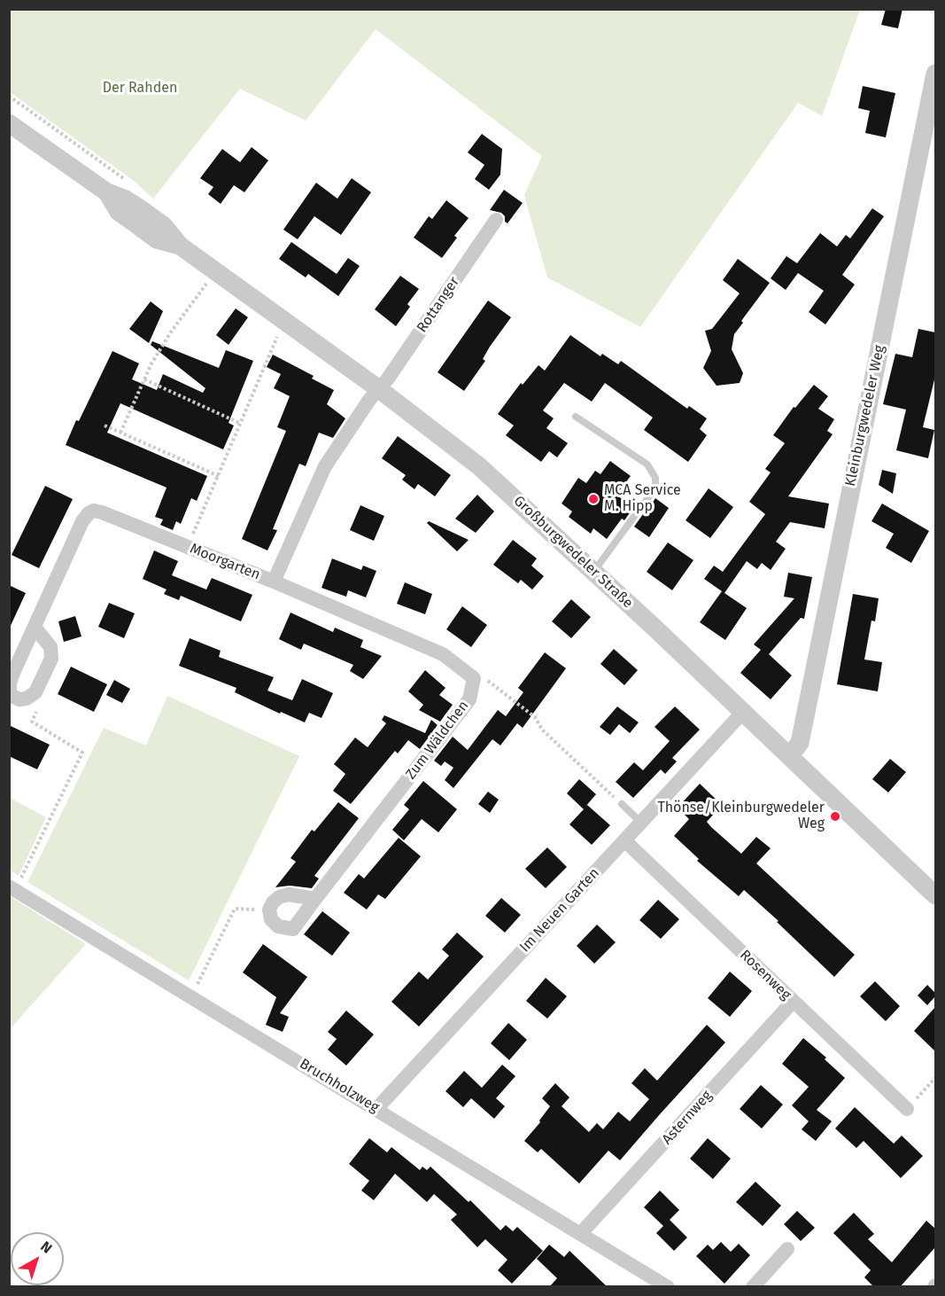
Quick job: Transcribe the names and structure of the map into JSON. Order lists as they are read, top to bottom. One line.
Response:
{"streets":{"street":["Rottanger","Kleinburgwedeler Weg","Großburgwedeler Straße","Moorgarten","Zum Wäldchen","Im Neuen Garten","Rosenweg","Bruchholzweg","Asternweg"]},"crossings":[["Rottanger","Großburgwedeler Straße"],["Rottanger","Moorgarten"],["Kleinburgwedeler Weg","Großburgwedeler Straße"],["Großburgwedeler Straße","Moorgarten"],["Großburgwedeler Straße","Im Neuen Garten"],["Im Neuen Garten","Rosenweg"],["Im Neuen Garten","Bruchholzweg"],["Rosenweg","Asternweg"],["Bruchholzweg","Asternweg"]],"parks":["Der Rahden"],"places":["MCA Service M. Hipp","Thönse/Kleinburgwedeler Weg"],"north":"top right"}
